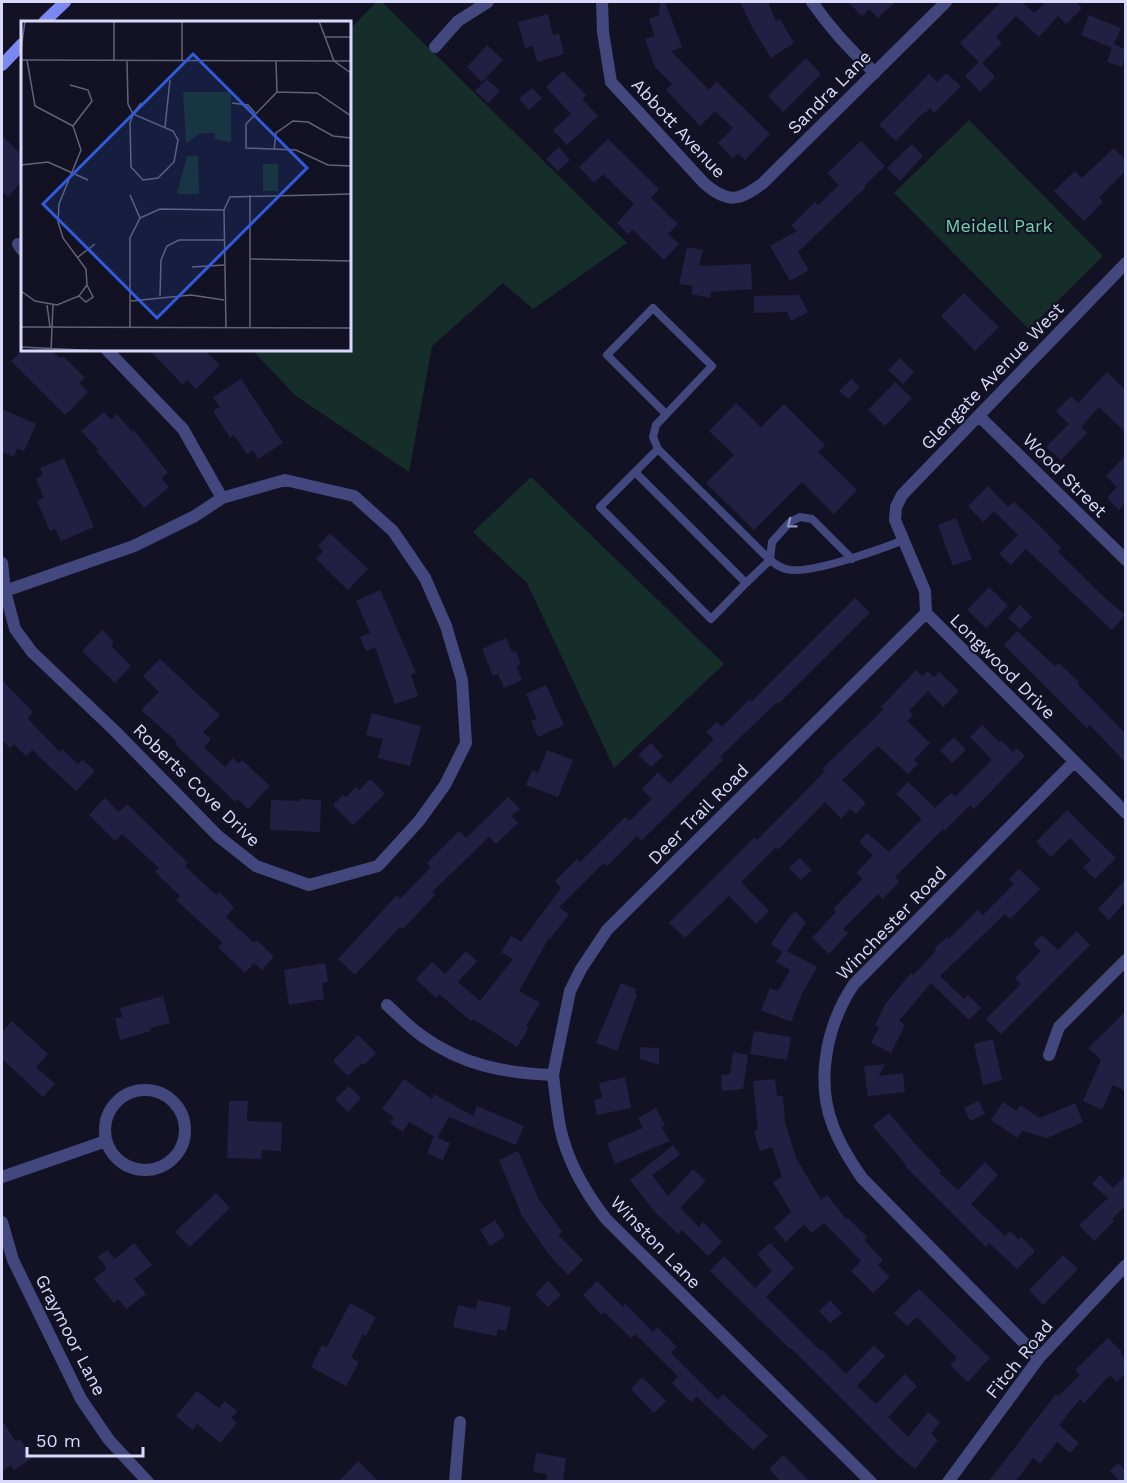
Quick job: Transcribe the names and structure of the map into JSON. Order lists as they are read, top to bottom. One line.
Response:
{"streets":{"street":["Sandra Lane","Abbott Avenue","Glengate Avenue West","Wood Street","Longwood Drive","Roberts Cove Drive","Deer Trail Road","Winchester Road","Winston Lane","Graymoor Lane","Fitch Road"]},"crossings":[["Sandra Lane","Abbott Avenue"],["Glengate Avenue West","Wood Street"],["Glengate Avenue West","Longwood Drive"],["Longwood Drive","Deer Trail Road"],["Longwood Drive","Winchester Road"],["Deer Trail Road","Winston Lane"],["Winchester Road","Fitch Road"]],"parks":["Meidell Park"],"scale_bar":"50 m"}
